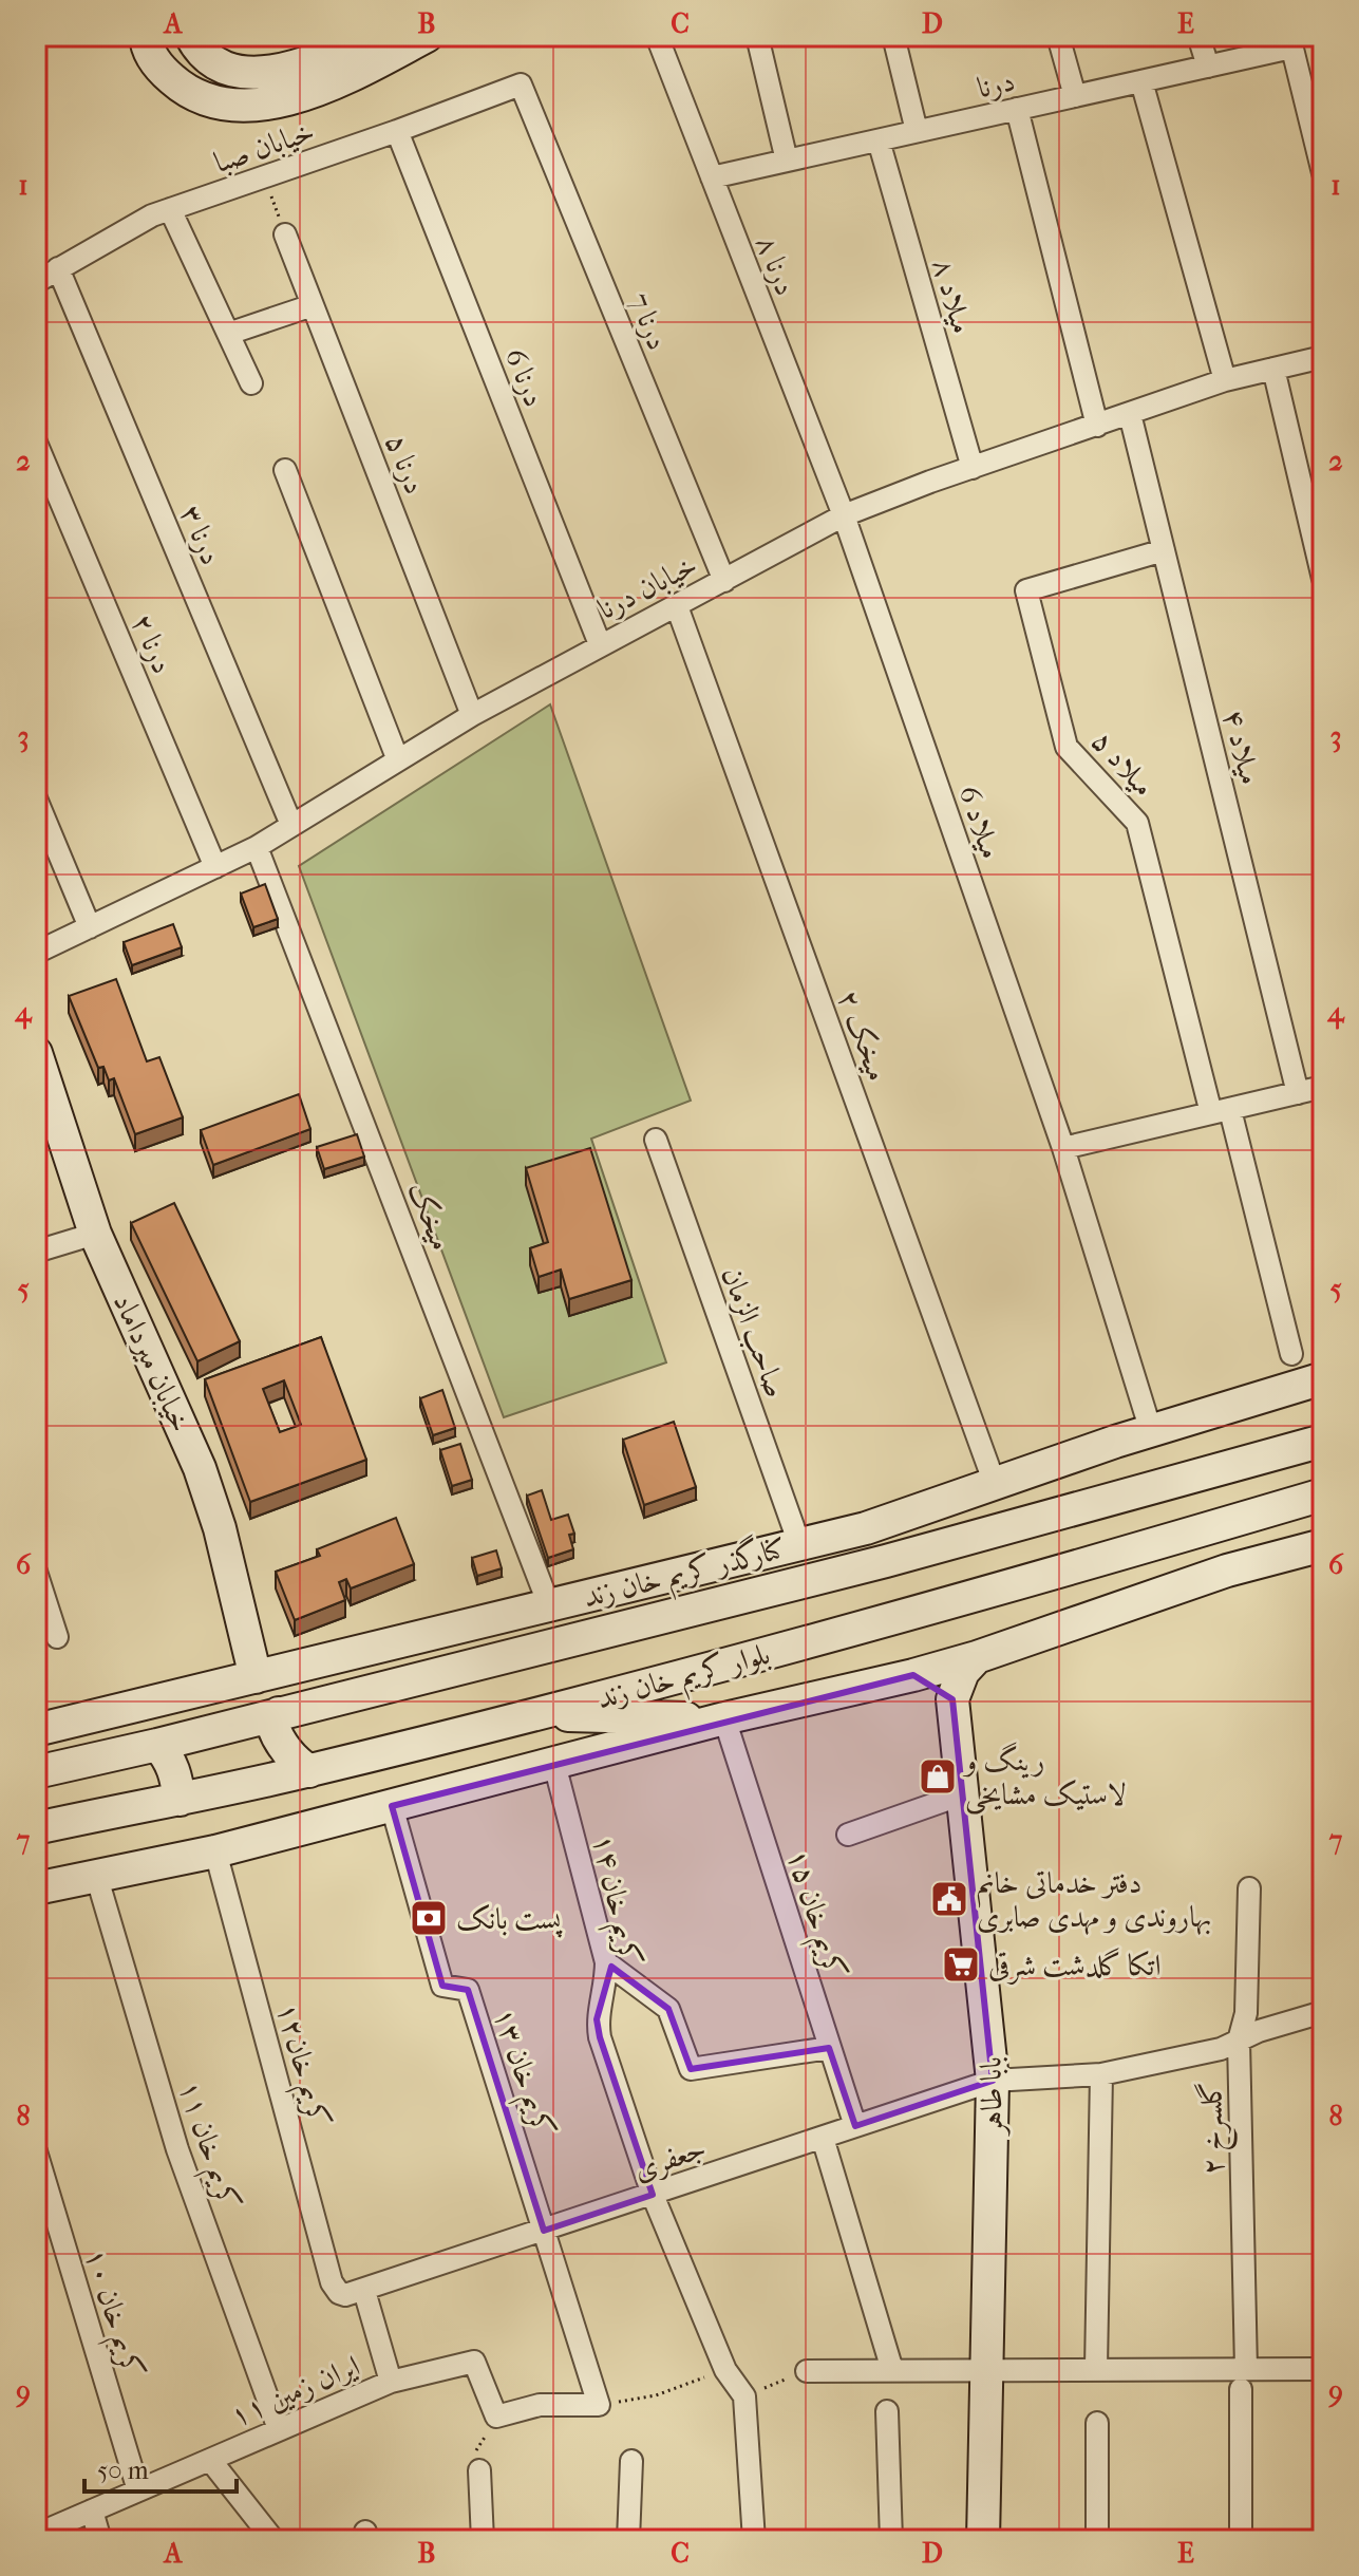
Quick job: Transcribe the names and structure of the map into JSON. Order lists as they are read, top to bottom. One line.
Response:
{"streets":{"main road":["خیابان میرداماد","کنارگذر کریم خان زند","بلوار کریم خان زند","بابا طاهر"],"street":["درنا","خیابان صبا","درنا ۸","میلاد ۸","درنا 7","درنا 6","درنا ۵","درنا ۳","خیابان درنا","درنا ۲","میلاد ۴","میلاد ۵","میلاد 6","میخک ۲","میخک","صاحب الزمان","کریم خان ۱۴","کریم خان ۱۵","کریم خان۱۲","کریم خان ۱۳","گلسرخ ۲","کریم خان ۱۱","جعفری","کریم خان ۱۰","ایران زمین ۱۱"]},"crossings":[["درنا","درنا ۸"],["درنا","میلاد ۸"],["خیابان صبا","درنا 7"],["خیابان صبا","درنا 6"],["خیابان صبا","درنا ۳"],["درنا ۸","خیابان درنا"],["درنا ۸","میلاد 6"],["میلاد ۸","خیابان درنا"],["درنا 7","خیابان درنا"],["درنا 6","خیابان درنا"],["درنا ۵","خیابان درنا"],["درنا ۳","خیابان درنا"],["خیابان درنا","درنا ۲"],["خیابان درنا","میلاد ۴"],["خیابان درنا","میلاد 6"],["خیابان درنا","میخک ۲"],["خیابان درنا","میخک"],["میلاد ۴","میلاد ۵"],["میلاد 6","کنارگذر کریم خان زند"],["میخک ۲","کنارگذر کریم خان زند"],["میخک","کنارگذر کریم خان زند"],["صاحب الزمان","کنارگذر کریم خان زند"],["خیابان میرداماد","کنارگذر کریم خان زند"],["کریم خان ۱۴","جعفری"],["کریم خان ۱۵","جعفری"],["کریم خان۱۲","جعفری"],["کریم خان ۱۳","جعفری"],["بابا طاهر","جعفری"],["گلسرخ ۲","جعفری"],["کریم خان ۱۱","ایران زمین ۱۱"],["کریم خان ۱۰","ایران زمین ۱۱"]],"places":{"shop":["رینگ و لاستیک مشایخی"],"public building":["دفتر خدماتی خانم بهاروندی و مهدی صابری"],"bank":["پست بانک"],"supermarket":["اتکا گلدشت شرقی"]},"scale_bar":"50 m","grid":{"columns":["A","B","C","D","E"],"rows":["1","2","3","4","5","6","7","8","9"]}}
